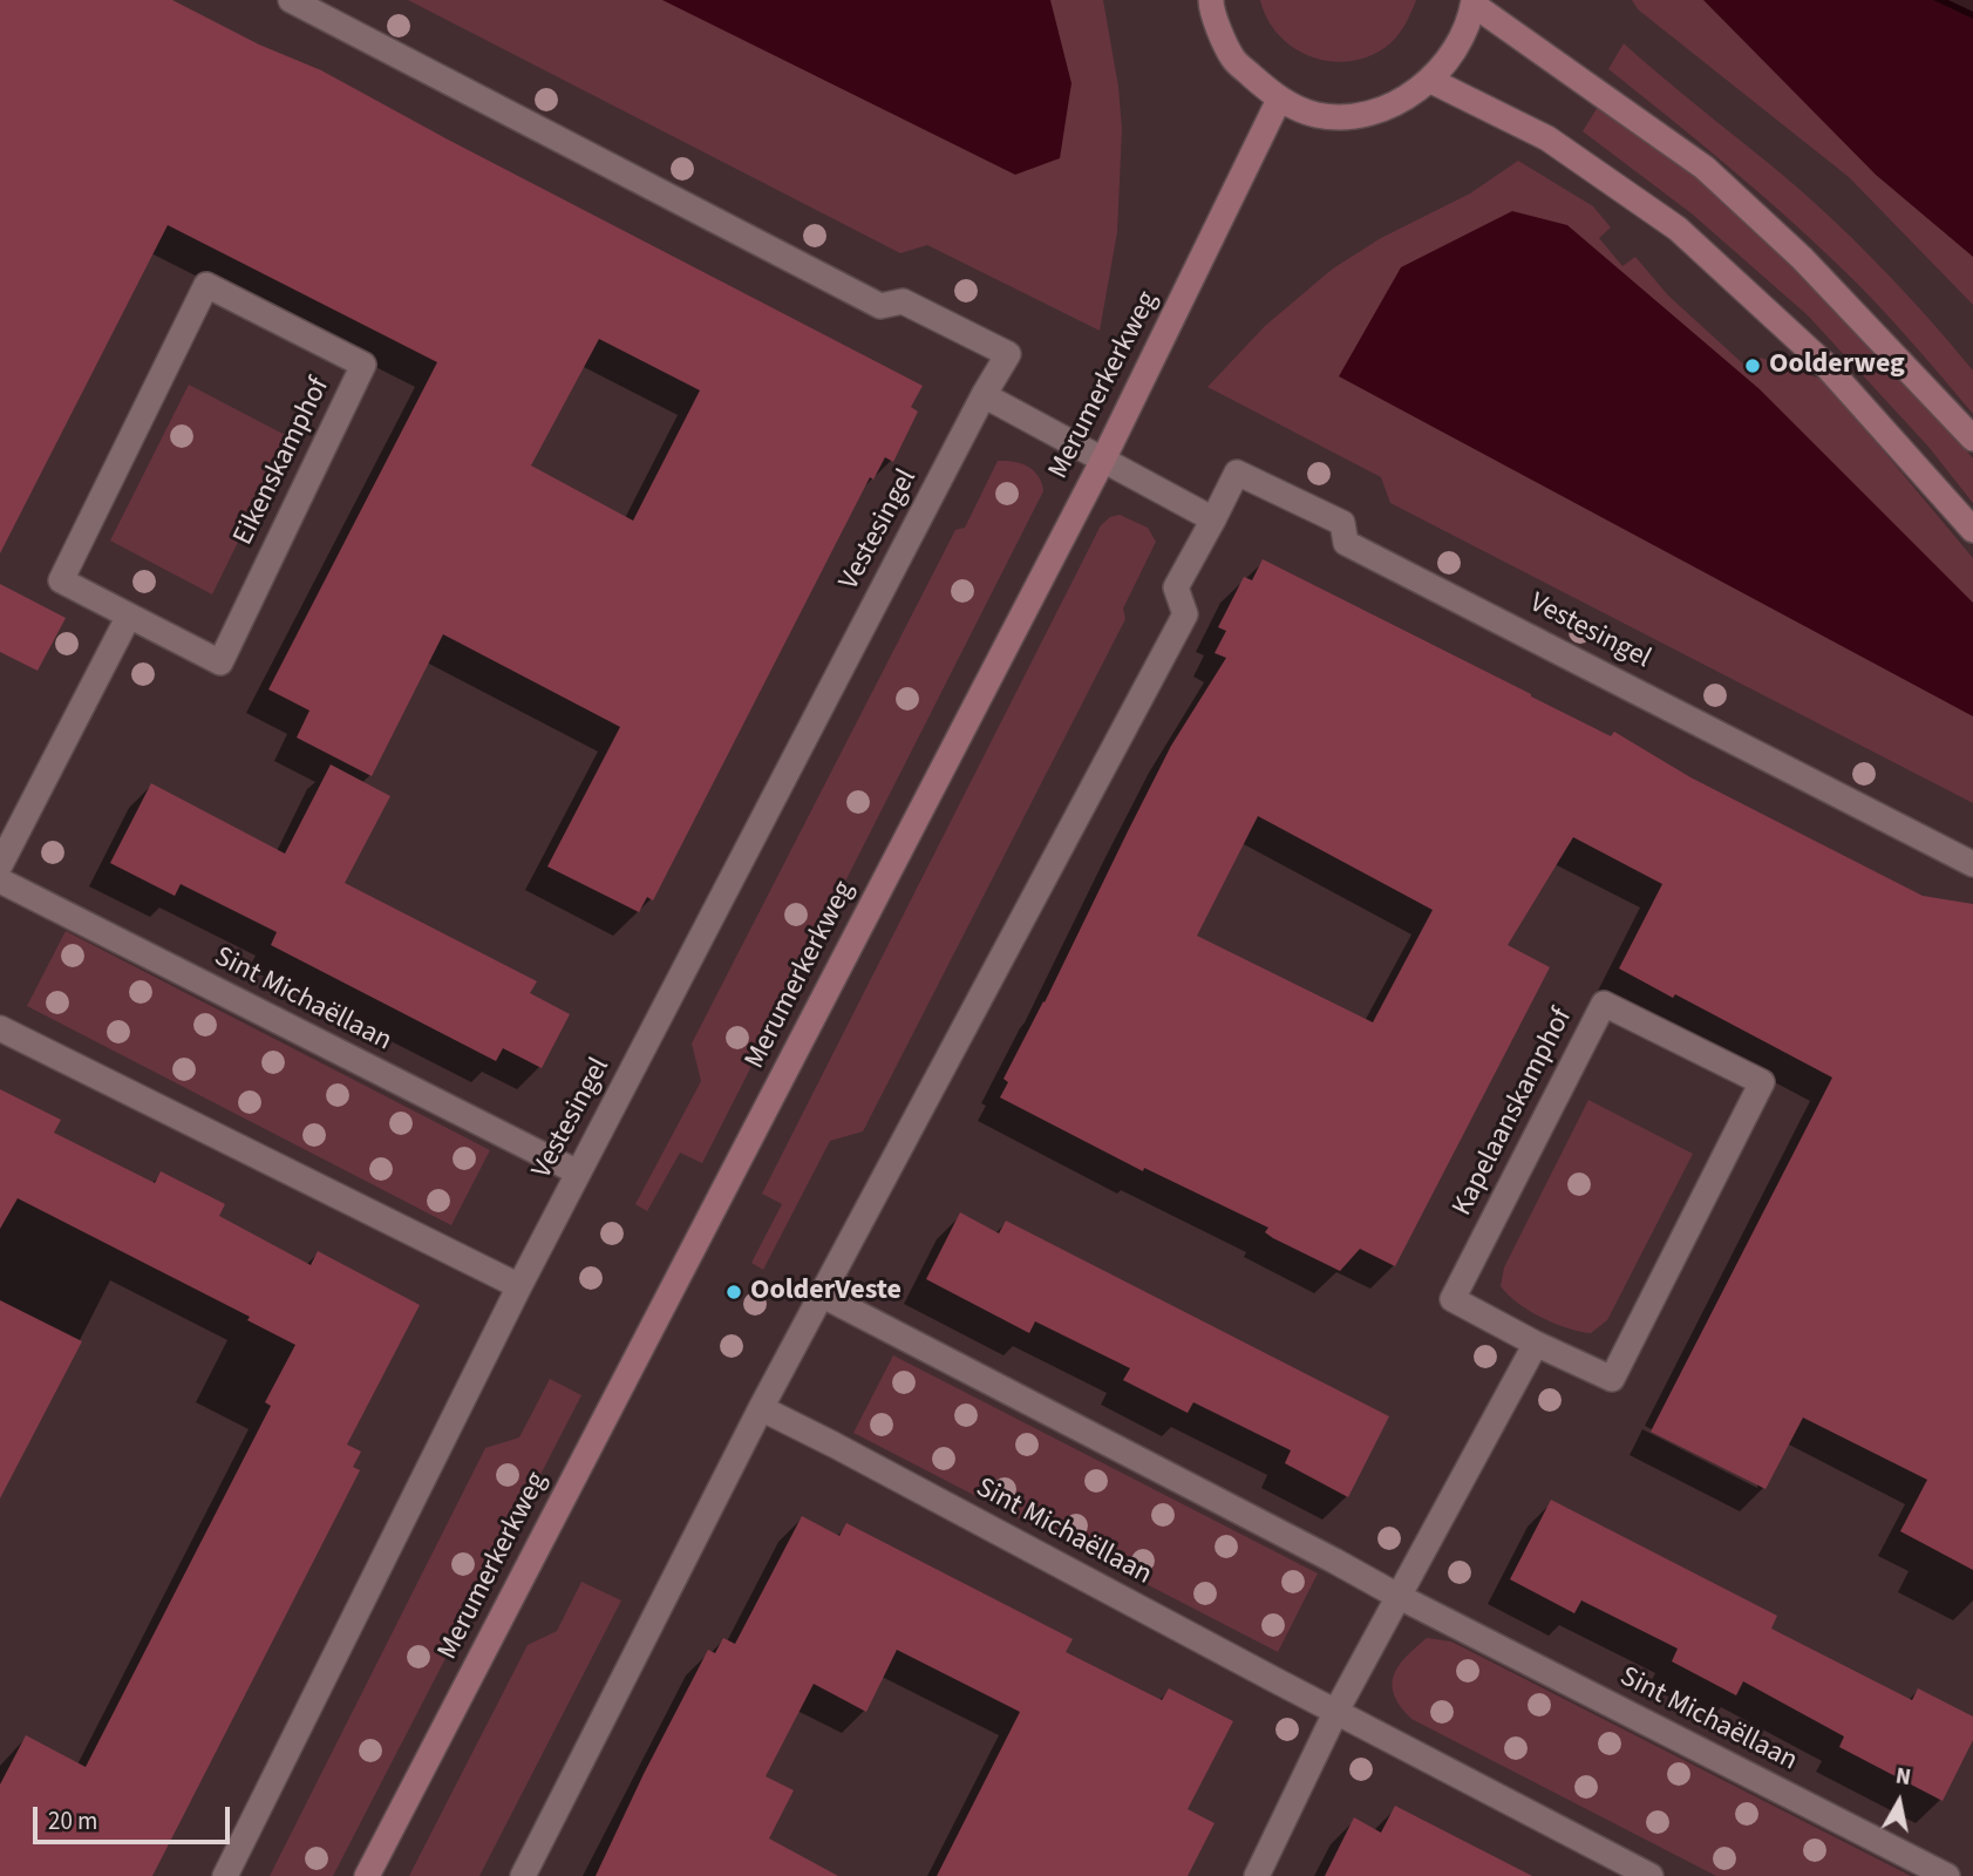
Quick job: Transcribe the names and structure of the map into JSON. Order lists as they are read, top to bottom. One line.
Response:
{"streets":{"street":["Merumerkerkweg","Eikenskamphof","Vestesingel","Sint Michaëllaan","Kapelaanskamphof"]},"crossings":[["Vestesingel","Sint Michaëllaan"]],"places":["Oolderweg","OolderVeste"],"scale_bar":"20 m","north":"top"}
